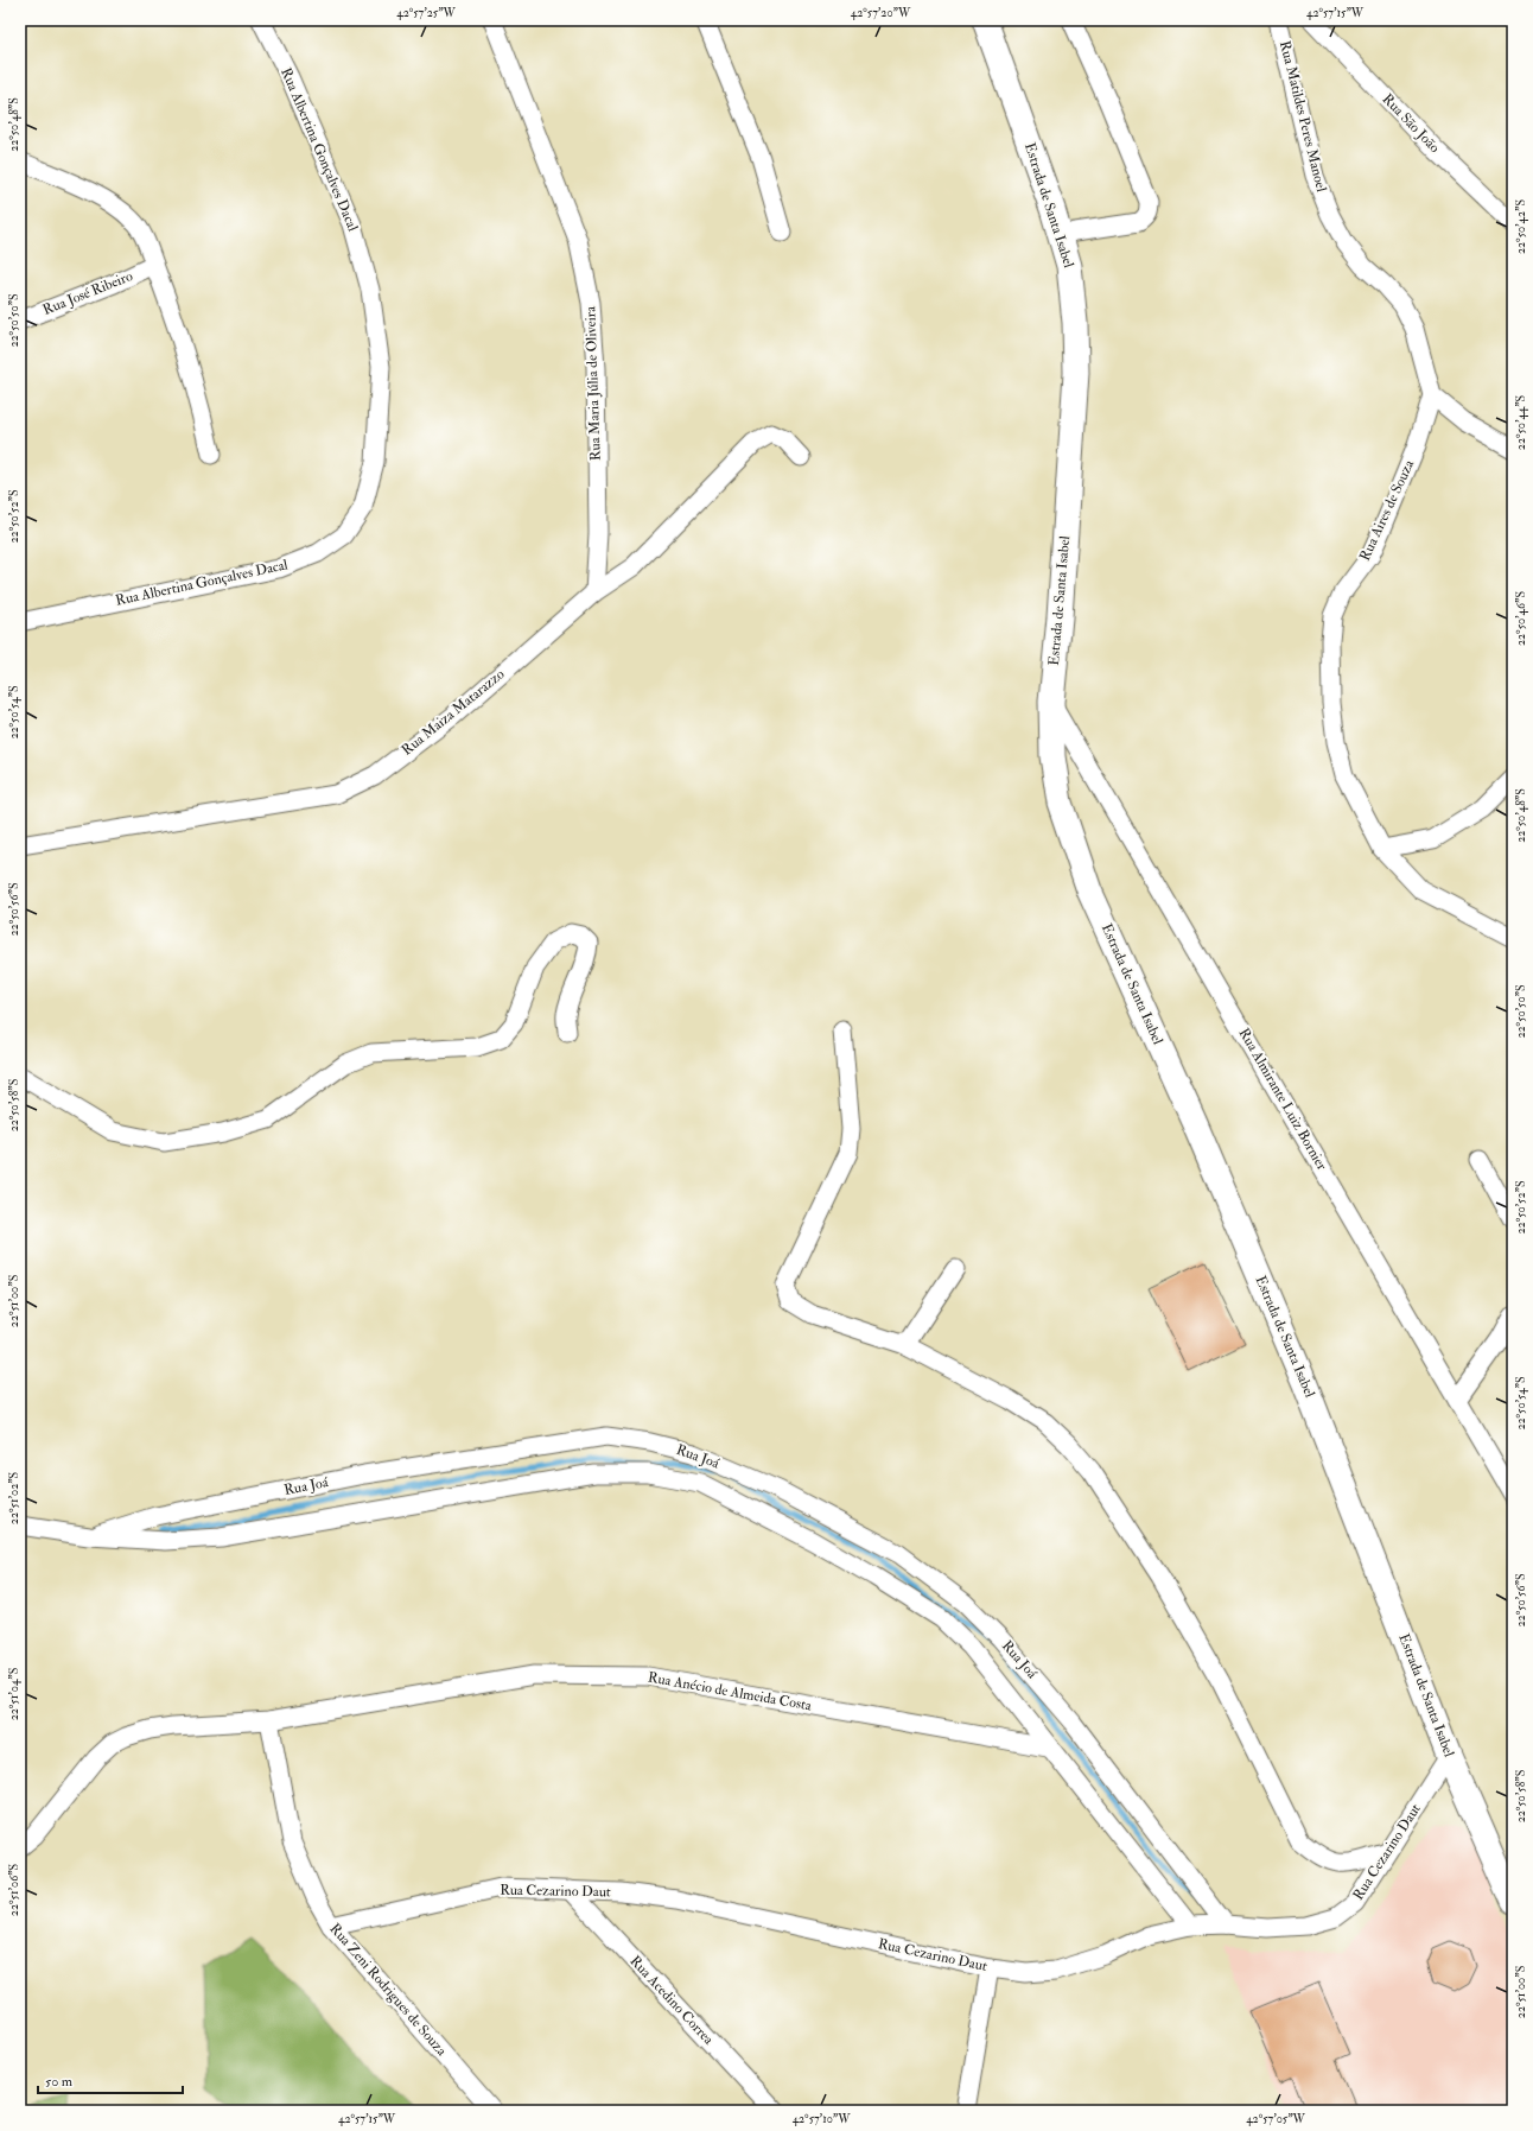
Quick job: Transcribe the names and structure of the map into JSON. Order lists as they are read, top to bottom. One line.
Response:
{"streets":{"main road":["Estrada de Santa Isabel"],"street":["Rua Matildes Peres Manoel","Rua São João","Rua Albertina Gonçalves Dacal","Rua José Ribeiro","Rua Maria Júlia de Oliveira","Rua Aires de Souza","Rua Maiza Matarazzo","Rua Almirante Luiz Bornier","Rua Joá","Rua Anécio de Almeida Costa","Rua Cezarino Daut","Rua Zeni Rodrigues de Souza","Rua Acedino Correa"]},"crossings":[["Rua Matildes Peres Manoel","Rua Aires de Souza"],["Estrada de Santa Isabel","Rua Almirante Luiz Bornier"],["Estrada de Santa Isabel","Rua Cezarino Daut"],["Rua Maria Júlia de Oliveira","Rua Maiza Matarazzo"],["Rua Joá","Rua Anécio de Almeida Costa"],["Rua Joá","Rua Cezarino Daut"],["Rua Anécio de Almeida Costa","Rua Zeni Rodrigues de Souza"],["Rua Cezarino Daut","Rua Zeni Rodrigues de Souza"],["Rua Cezarino Daut","Rua Acedino Correa"]],"scale_bar":"50 m","coordinates":["42°57'25\"W","42°57'20\"W","42°57'15\"W","22°50'48\"S","22°50'42\"S","22°50'50\"S","22°50'44\"S","22°50'52\"S","22°50'46\"S","22°50'54\"S","22°50'56\"S","22°50'58\"S","22°51'00\"S","22°51'02\"S","22°51'04\"S","22°51'06\"S","42°57'10\"W","42°57'05\"W"]}
